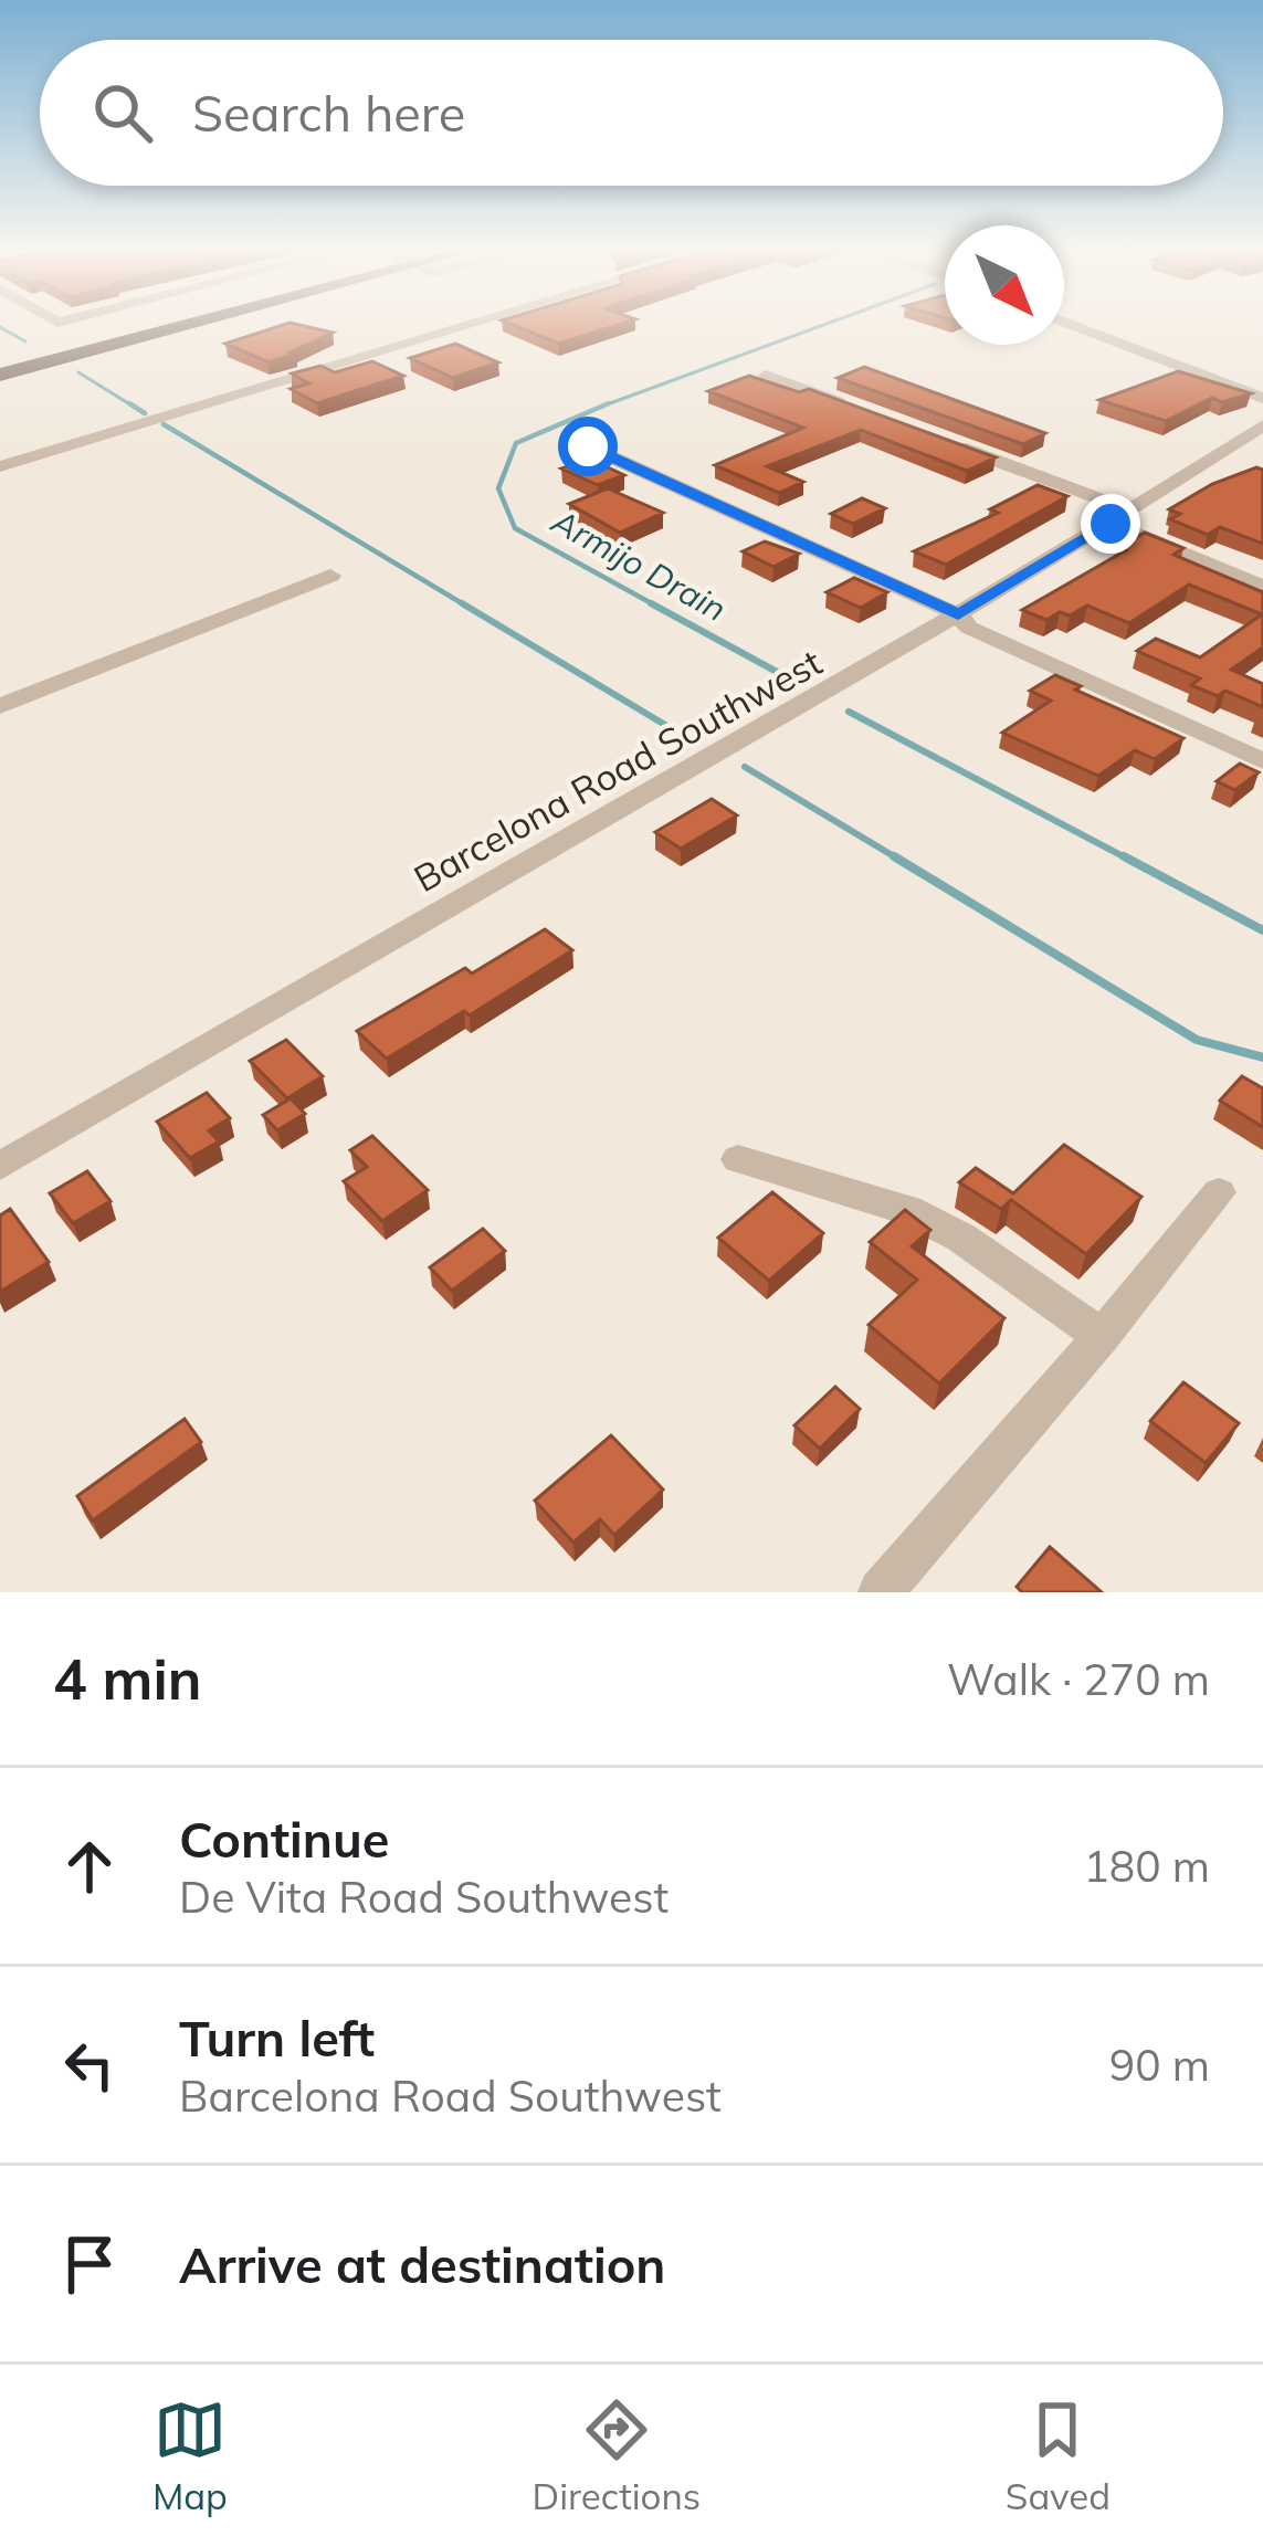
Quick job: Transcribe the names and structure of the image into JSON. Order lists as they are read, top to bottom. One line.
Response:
{"streets":{"street":["Barcelona Road Southwest"]},"water":["Armijo Drain"],"north":"bottom right","page":{"search":"Search here","heading":["4 min","Walk · 270 m"],"list":[["Continue","De Vita Road Southwest","180 m"],["Turn left","Barcelona Road Southwest","90 m"],"Arrive at destination"],"nav":["Map","Directions","Saved"]}}
